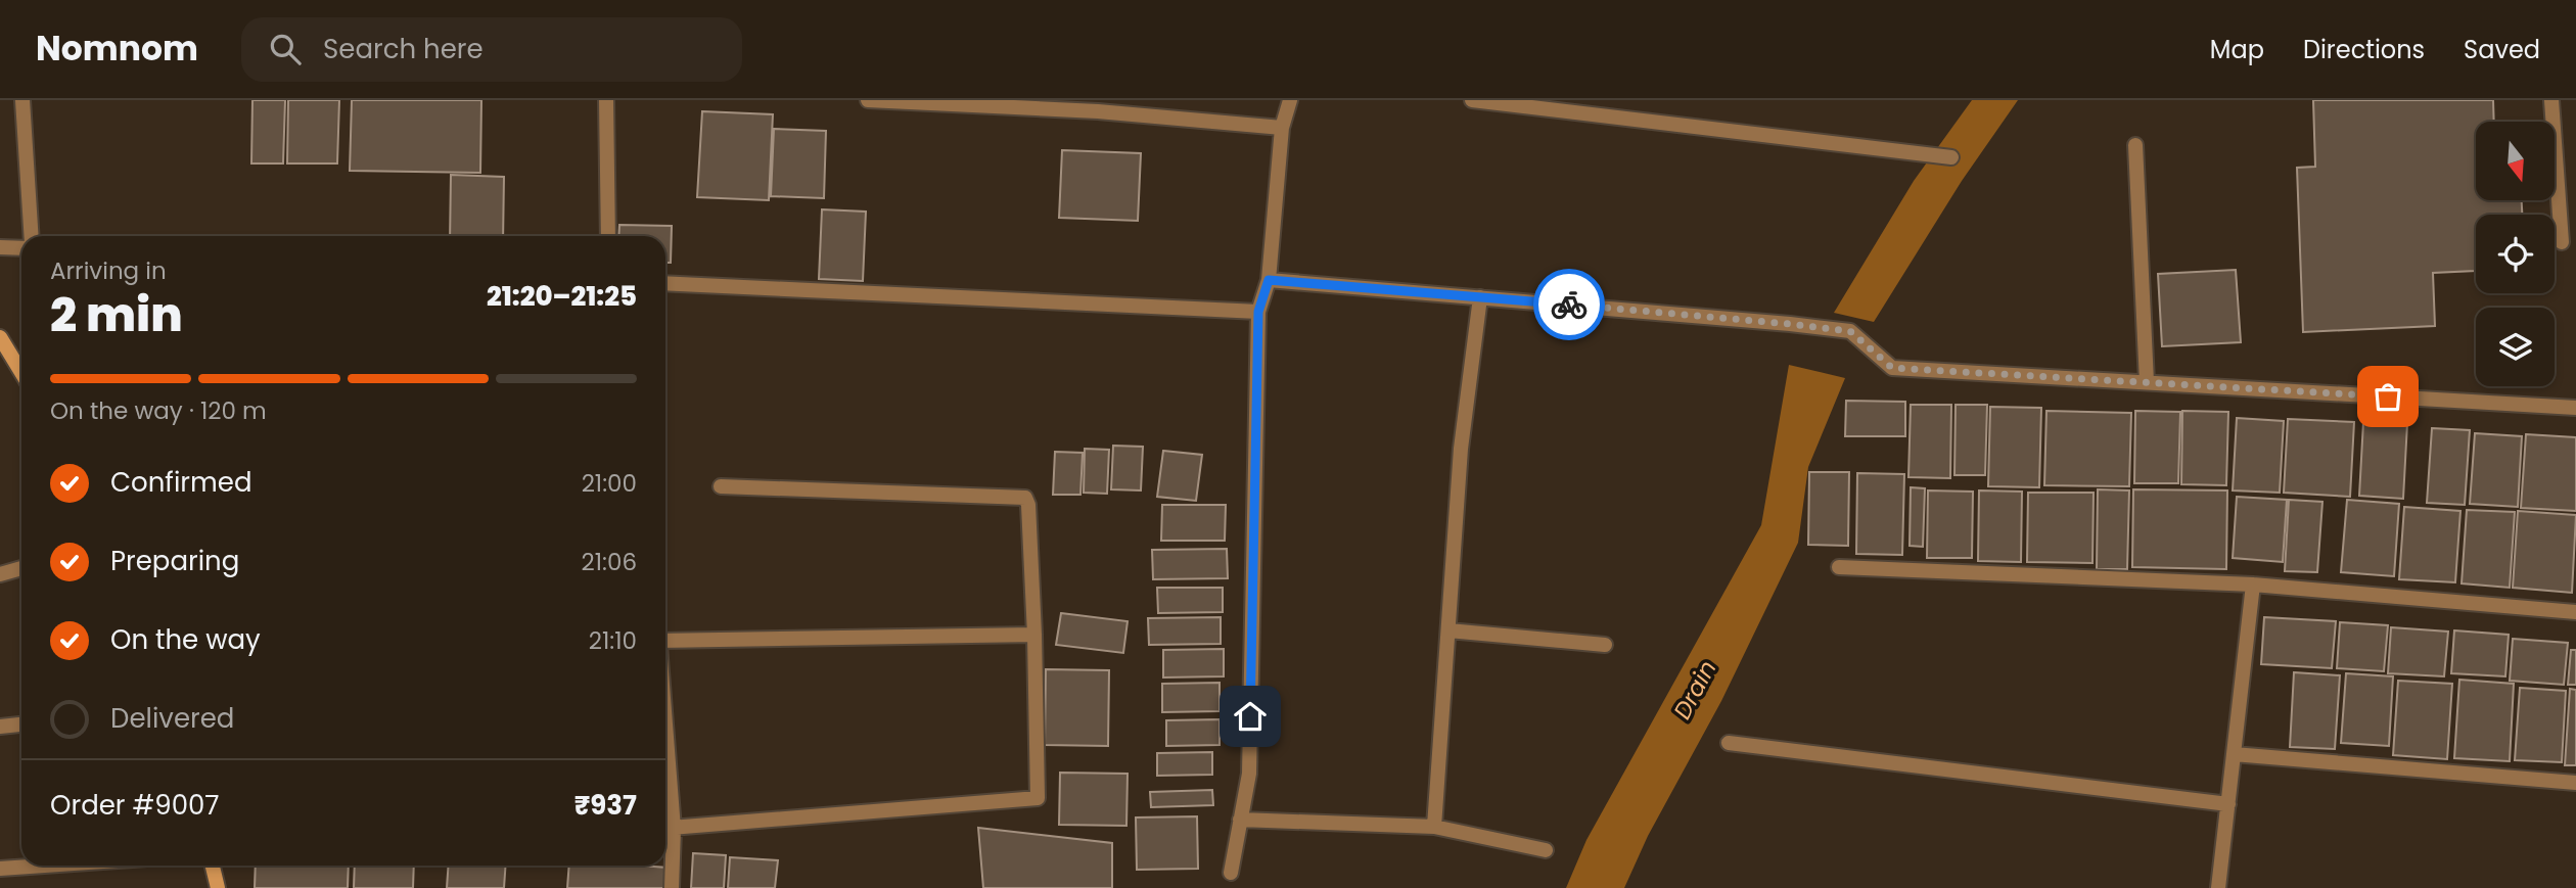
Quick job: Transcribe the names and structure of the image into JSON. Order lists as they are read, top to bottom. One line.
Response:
{"water":["Drain"],"north":"bottom","page":{"header":"Nomnom","search":"Search here","nav":["Map","Directions","Saved"],"heading":["2 min","Arriving in","21:20–21:25"],"panel":["Order #9007","₹937"],"bar":"On the way · 120 m","list":[["Confirmed","21:00"],["Preparing","21:06"],["On the way","21:10"],"Delivered"]}}
